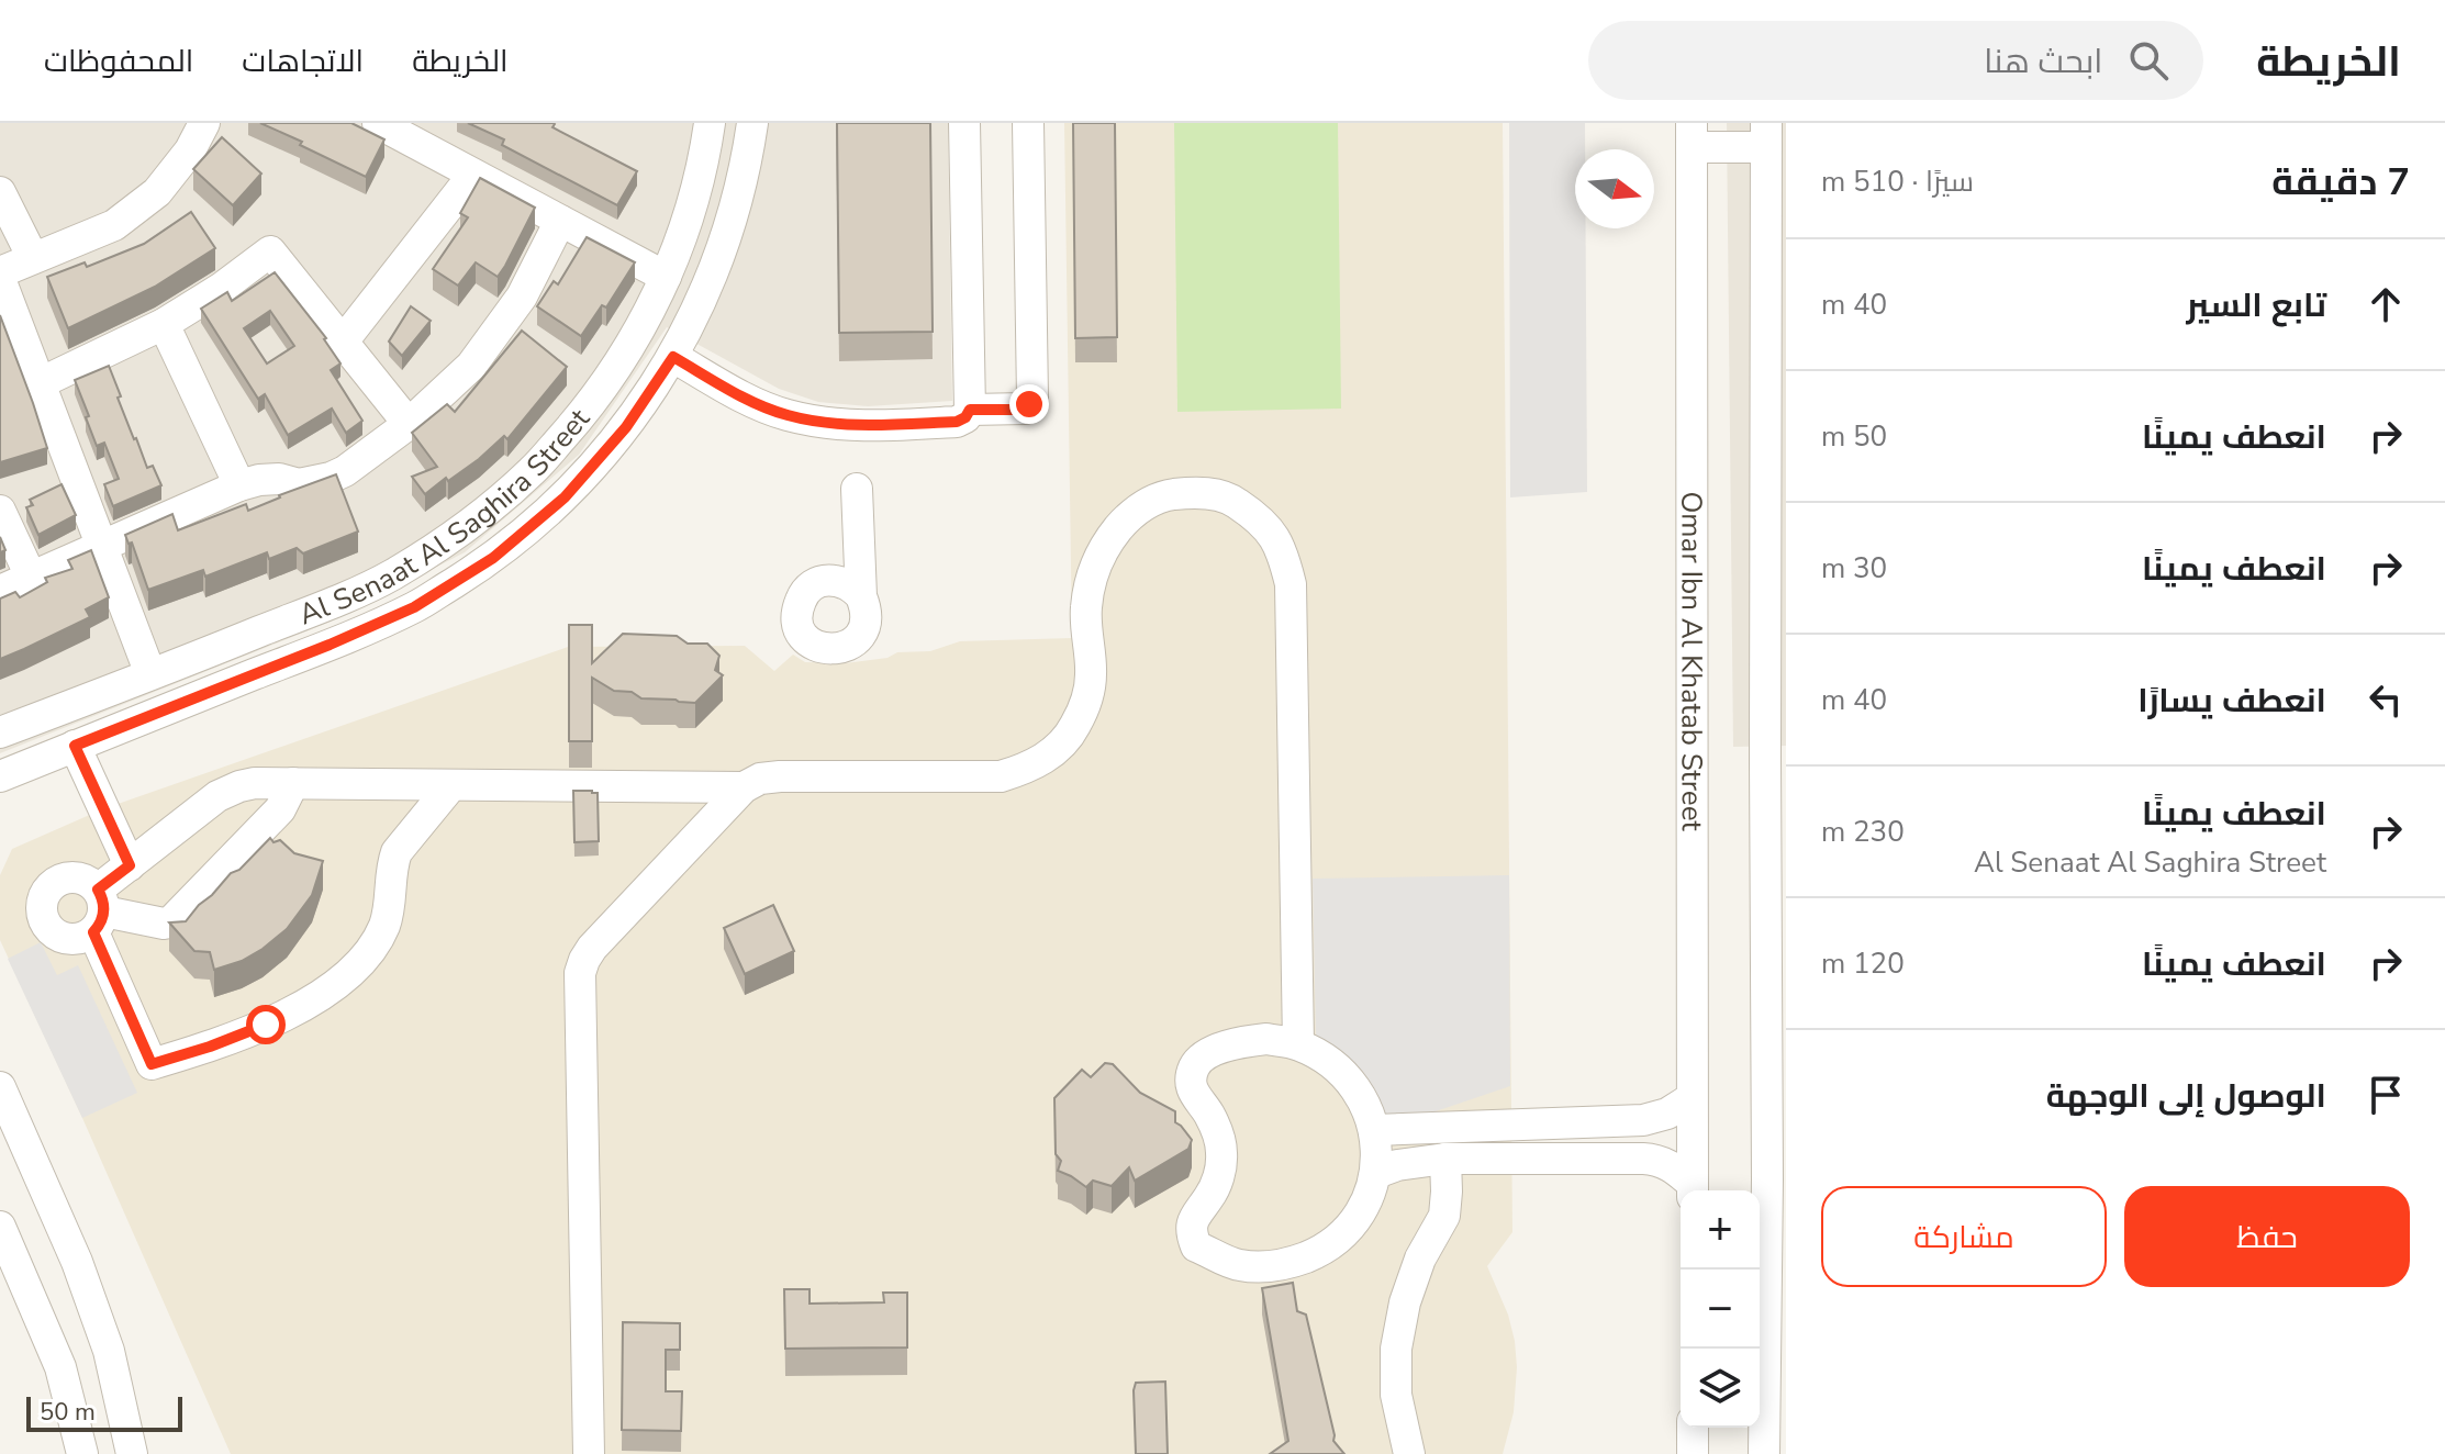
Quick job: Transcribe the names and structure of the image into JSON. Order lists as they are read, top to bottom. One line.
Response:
{"streets":{"street":["Al Senaat Al Saghira Street","Omar Ibn Al Khatab Street"]},"scale_bar":"50 m","north":"right","page":{"header":"الخريطة","search":"ابحث هنا","nav":["الخريطة","الاتجاهات","المحفوظات"],"heading":["7 دقيقة","سيرًا · 510 m"],"list":[["تابع السير","40 m"],["انعطف يمينًا","50 m"],["انعطف يمينًا","30 m"],["انعطف يسارًا","40 m"],["انعطف يمينًا","Al Senaat Al Saghira Street","230 m"],["انعطف يمينًا","120 m"],"الوصول إلى الوجهة"],"buttons":["حفظ","مشاركة"],"map_buttons":["+","−"],"scale":"50 m"}}
